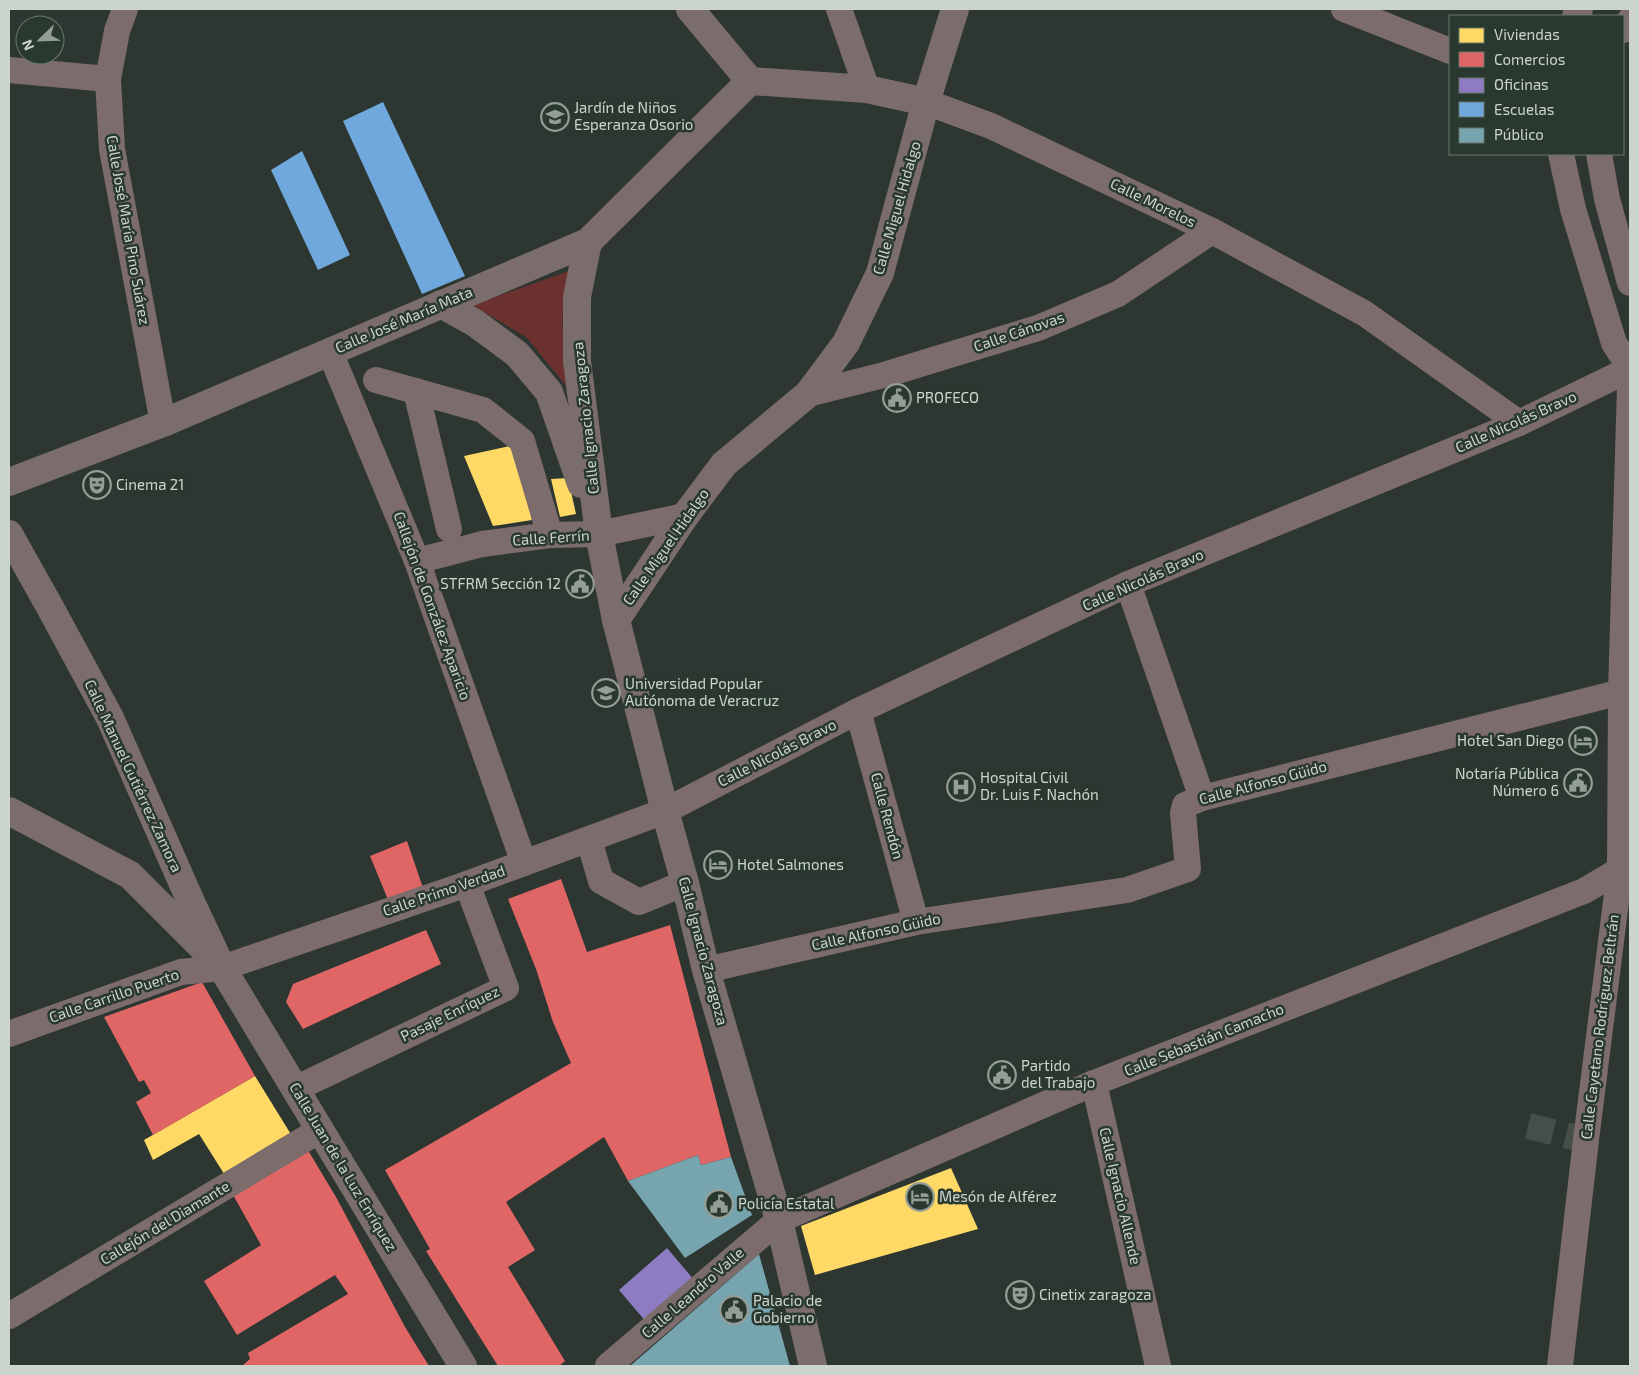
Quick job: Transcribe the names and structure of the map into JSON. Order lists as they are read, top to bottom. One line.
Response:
{"streets":{"main road":["Calle Morelos","Calle Miguel Hidalgo","Calle José María Mata","Calle Ignacio Zaragoza","Calle Manuel Gutiérrez Zamora","Calle Juan de la Luz Enríquez"],"street":["Calle José María Pino Suárez","Calle Cánovas","Calle Nicolás Bravo","Calle Ferrín","Callejón de González Aparicio","Calle Alfonso Güido","Calle Rendón","Calle Primo Verdad","Calle Carrillo Puerto","Pasaje Enríquez","Calle Cayetano Rodríguez Beltrán","Calle Sebastián Camacho","Calle Ignacio Allende","Callejón del Diamante","Calle Leandro Valle"]},"crossings":[["Calle Morelos","Calle Miguel Hidalgo"],["Calle Morelos","Calle José María Mata"],["Calle Morelos","Calle Cánovas"],["Calle Morelos","Calle Nicolás Bravo"],["Calle Miguel Hidalgo","Calle Cánovas"],["Calle Miguel Hidalgo","Calle Ignacio Zaragoza"],["Calle Miguel Hidalgo","Calle Ferrín"],["Calle José María Pino Suárez","Calle José María Mata"],["Calle José María Mata","Calle Ignacio Zaragoza"],["Calle José María Mata","Callejón de González Aparicio"],["Calle Ignacio Zaragoza","Calle Nicolás Bravo"],["Calle Ignacio Zaragoza","Calle Ferrín"],["Calle Ignacio Zaragoza","Calle Alfonso Güido"],["Calle Ignacio Zaragoza","Calle Primo Verdad"],["Calle Ignacio Zaragoza","Calle Sebastián Camacho"],["Calle Ignacio Zaragoza","Calle Leandro Valle"],["Calle Nicolás Bravo","Calle Rendón"],["Calle Nicolás Bravo","Calle Primo Verdad"],["Calle Ferrín","Callejón de González Aparicio"],["Callejón de González Aparicio","Calle Primo Verdad"],["Calle Manuel Gutiérrez Zamora","Calle Primo Verdad"],["Calle Manuel Gutiérrez Zamora","Calle Carrillo Puerto"],["Calle Manuel Gutiérrez Zamora","Calle Juan de la Luz Enríquez"],["Calle Alfonso Güido","Calle Rendón"],["Calle Alfonso Güido","Calle Cayetano Rodríguez Beltrán"],["Calle Primo Verdad","Calle Carrillo Puerto"],["Calle Primo Verdad","Pasaje Enríquez"],["Calle Primo Verdad","Calle Juan de la Luz Enríquez"],["Calle Carrillo Puerto","Calle Juan de la Luz Enríquez"],["Pasaje Enríquez","Calle Juan de la Luz Enríquez"],["Calle Cayetano Rodríguez Beltrán","Calle Sebastián Camacho"],["Calle Sebastián Camacho","Calle Ignacio Allende"],["Calle Sebastián Camacho","Calle Leandro Valle"],["Calle Juan de la Luz Enríquez","Callejón del Diamante"]],"places":{"school or university":["Jardín de Niños Esperanza Osorio","Universidad Popular Autónoma de Veracruz"],"public building":["PROFECO","STFRM Sección 12","Notaría Pública Número 6","Partido del Trabajo","Policía Estatal","Palacio de Gobierno"],"theatre":["Cinema 21","Cinetix zaragoza"],"hotel":["Hotel San Diego","Hotel Salmones","Mesón de Alférez"],"hospital":["Hospital Civil Dr. Luis F. Nachón"]},"legend":["Viviendas","Comercios","Oficinas","Escuelas","Público"],"north":"bottom left"}
